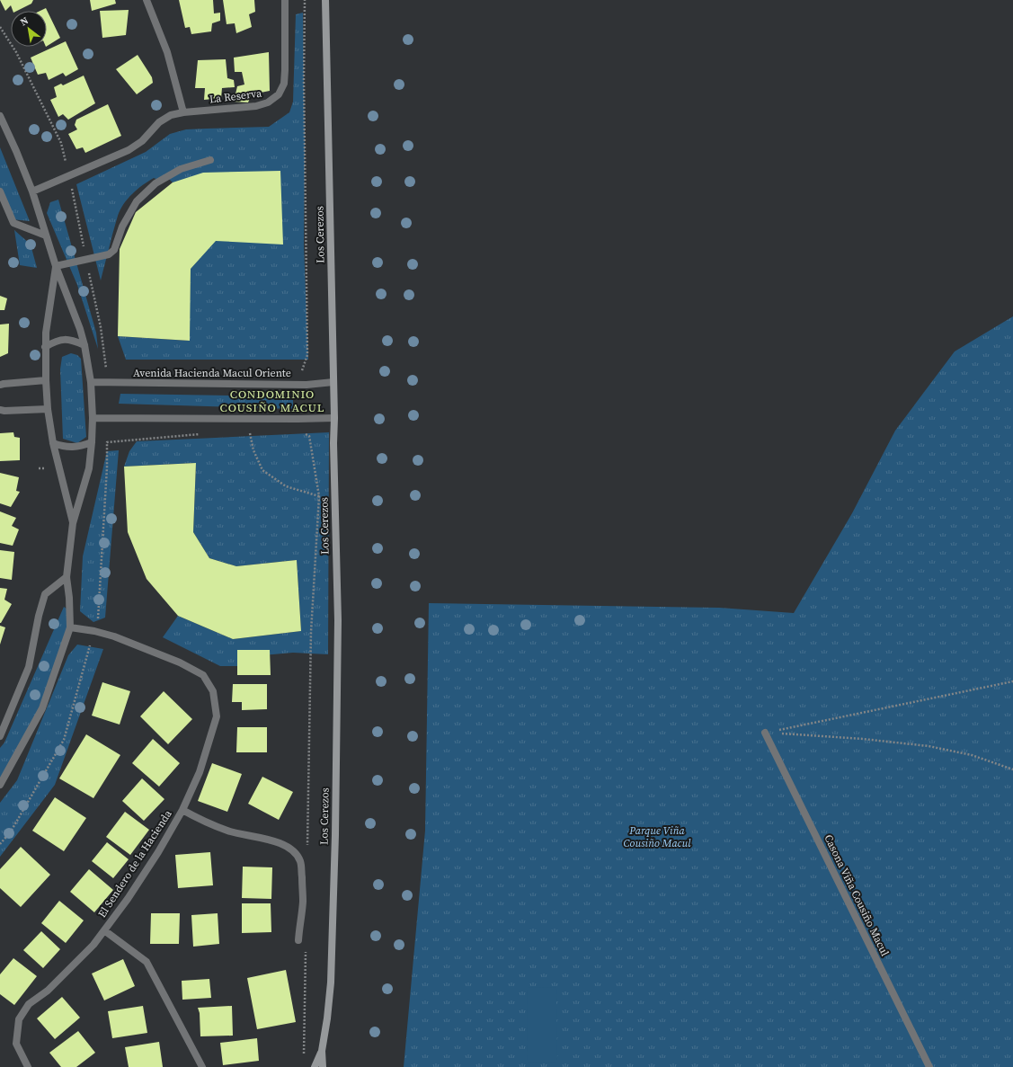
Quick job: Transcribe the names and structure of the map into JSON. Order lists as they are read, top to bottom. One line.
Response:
{"streets":{"street":["La Reserva","Los Cerezos","Avenida Hacienda Macul Oriente","El Sendero de la Hacienda","Casona Viña Cousiño Macul"]},"crossings":[["Los Cerezos","Avenida Hacienda Macul Oriente"]],"districts":["CONDOMINIO COUSIÑO MACUL"],"parks":["Parque Viña Cousiño Macul"],"north":"top left"}
